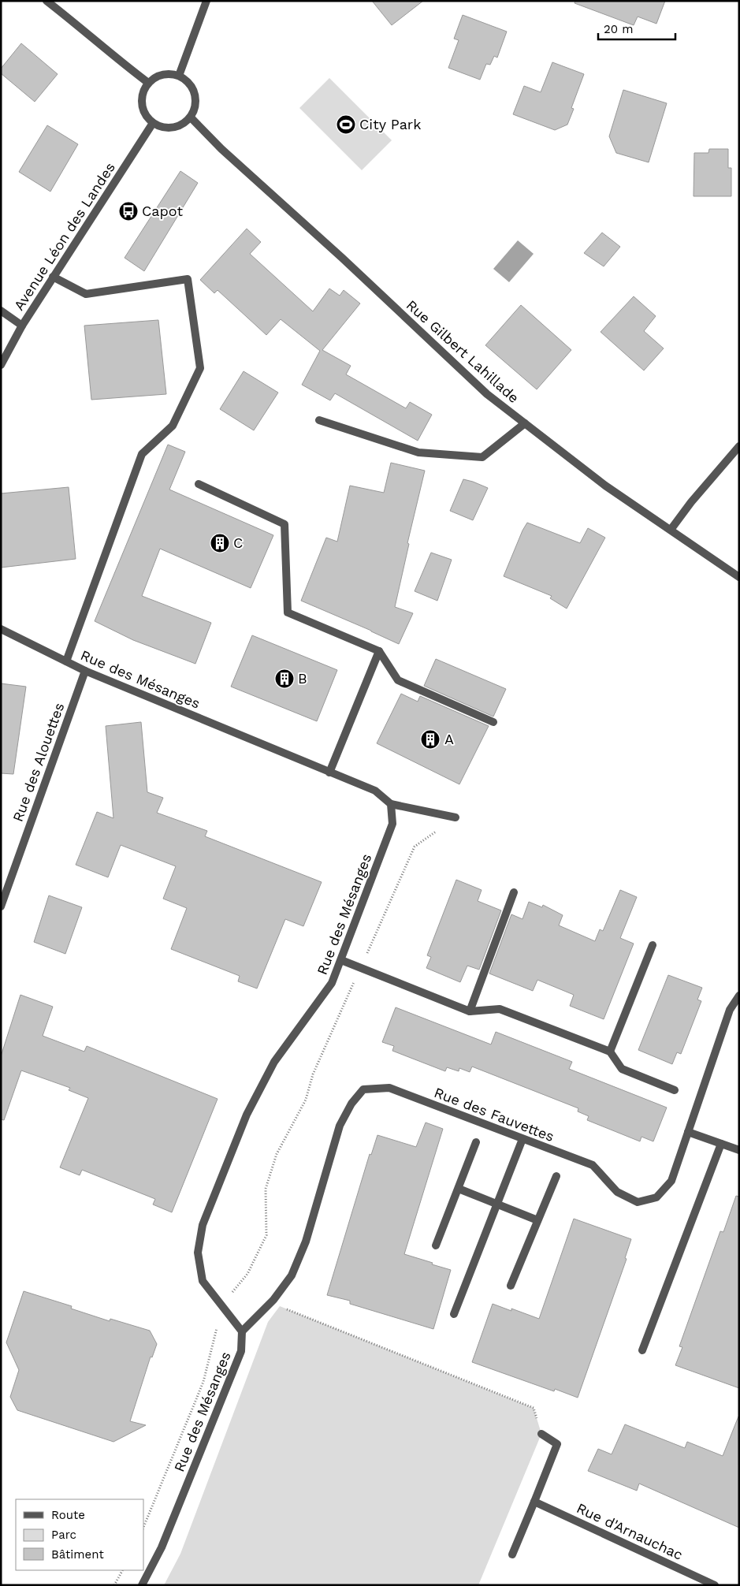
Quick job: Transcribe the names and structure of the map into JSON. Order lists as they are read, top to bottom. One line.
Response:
{"streets":{"street":["Avenue Léon des Landes","Rue Gilbert Lahillade","Rue des Mésanges","Rue des Alouettes","Rue des Fauvettes","Rue d'Arnauchac"]},"crossings":[["Avenue Léon des Landes","Rue Gilbert Lahillade"],["Rue des Mésanges","Rue des Alouettes"],["Rue des Mésanges","Rue des Fauvettes"]],"places":{"sports":["City Park"],"bus stop":["Capot"],"building":["C","B","A"]},"legend":["Route","Parc","Bâtiment"],"scale_bar":"20 m"}
